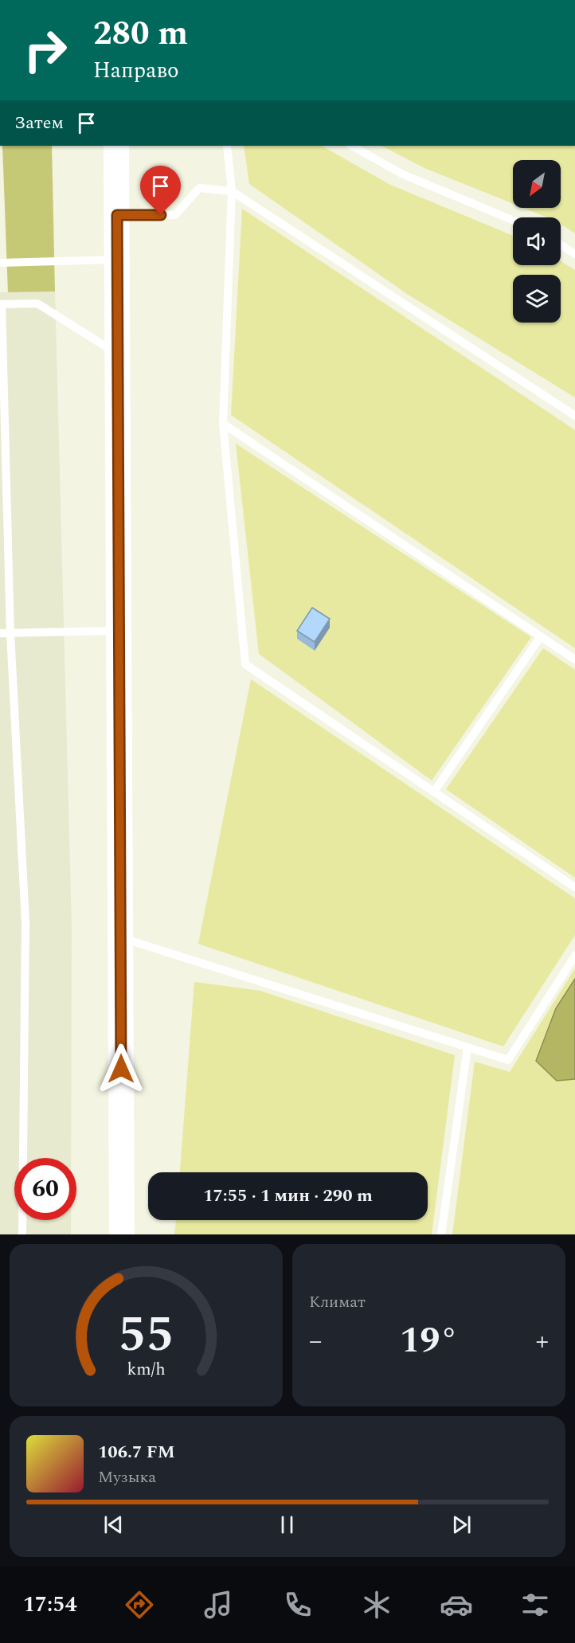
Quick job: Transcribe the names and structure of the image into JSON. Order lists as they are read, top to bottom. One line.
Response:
{"north":"bottom left","page":{"turn":["280 m","Направо"],"then":"Затем","limit":"60","trip":"17:55 · 1 мин · 290 m","tile":"Климат","heat":["−","19°","+"],"song":["106.7 FM","Музыка"],"tabs":"17:54","gauge":["55","km/h"]}}
